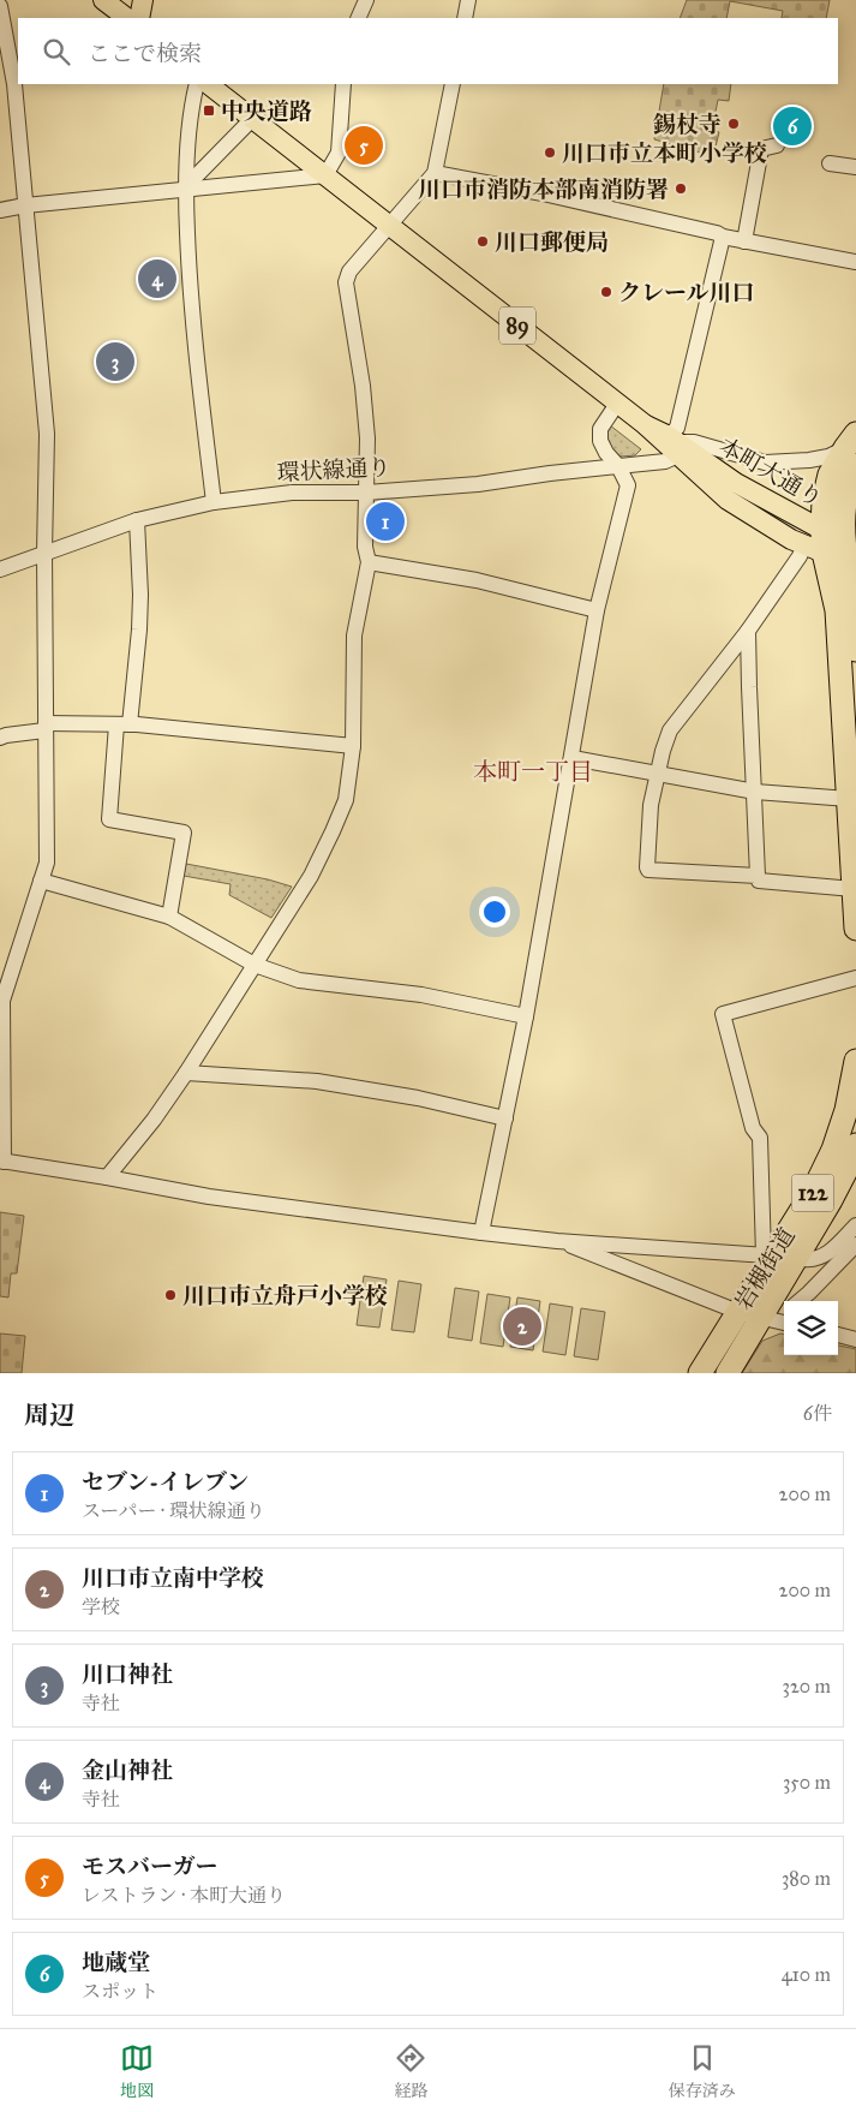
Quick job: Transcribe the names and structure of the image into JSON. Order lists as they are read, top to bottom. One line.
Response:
{"streets":{"highway":["122","岩槻街道"],"main road":["89","本町大通り"],"street":["環状線通り"]},"crossings":[["環状線通り","本町大通り"]],"districts":["本町一丁目"],"places":{"transit":["中央道路"],"other":["錫杖寺","川口市立本町小学校","川口市消防本部南消防署","川口郵便局","クレール川口","川口市立舟戸小学校"]},"page":{"search":"ここで検索","pins":["6","5","4","3","1","2"],"heading":["周辺","6件"],"list":[{"mark":"1","name":"セブン-イレブン","note":"スーパー · 環状線通り","value":"200 m"},{"mark":"2","name":"川口市立南中学校","note":"学校","value":"200 m"},{"mark":"3","name":"川口神社","note":"寺社","value":"320 m"},{"mark":"4","name":"金山神社","note":"寺社","value":"350 m"},{"mark":"5","name":"モスバーガー","note":"レストラン · 本町大通り","value":"380 m"},{"mark":"6","name":"地蔵堂","note":"スポット","value":"410 m"}],"nav":["地図","経路","保存済み"]}}
